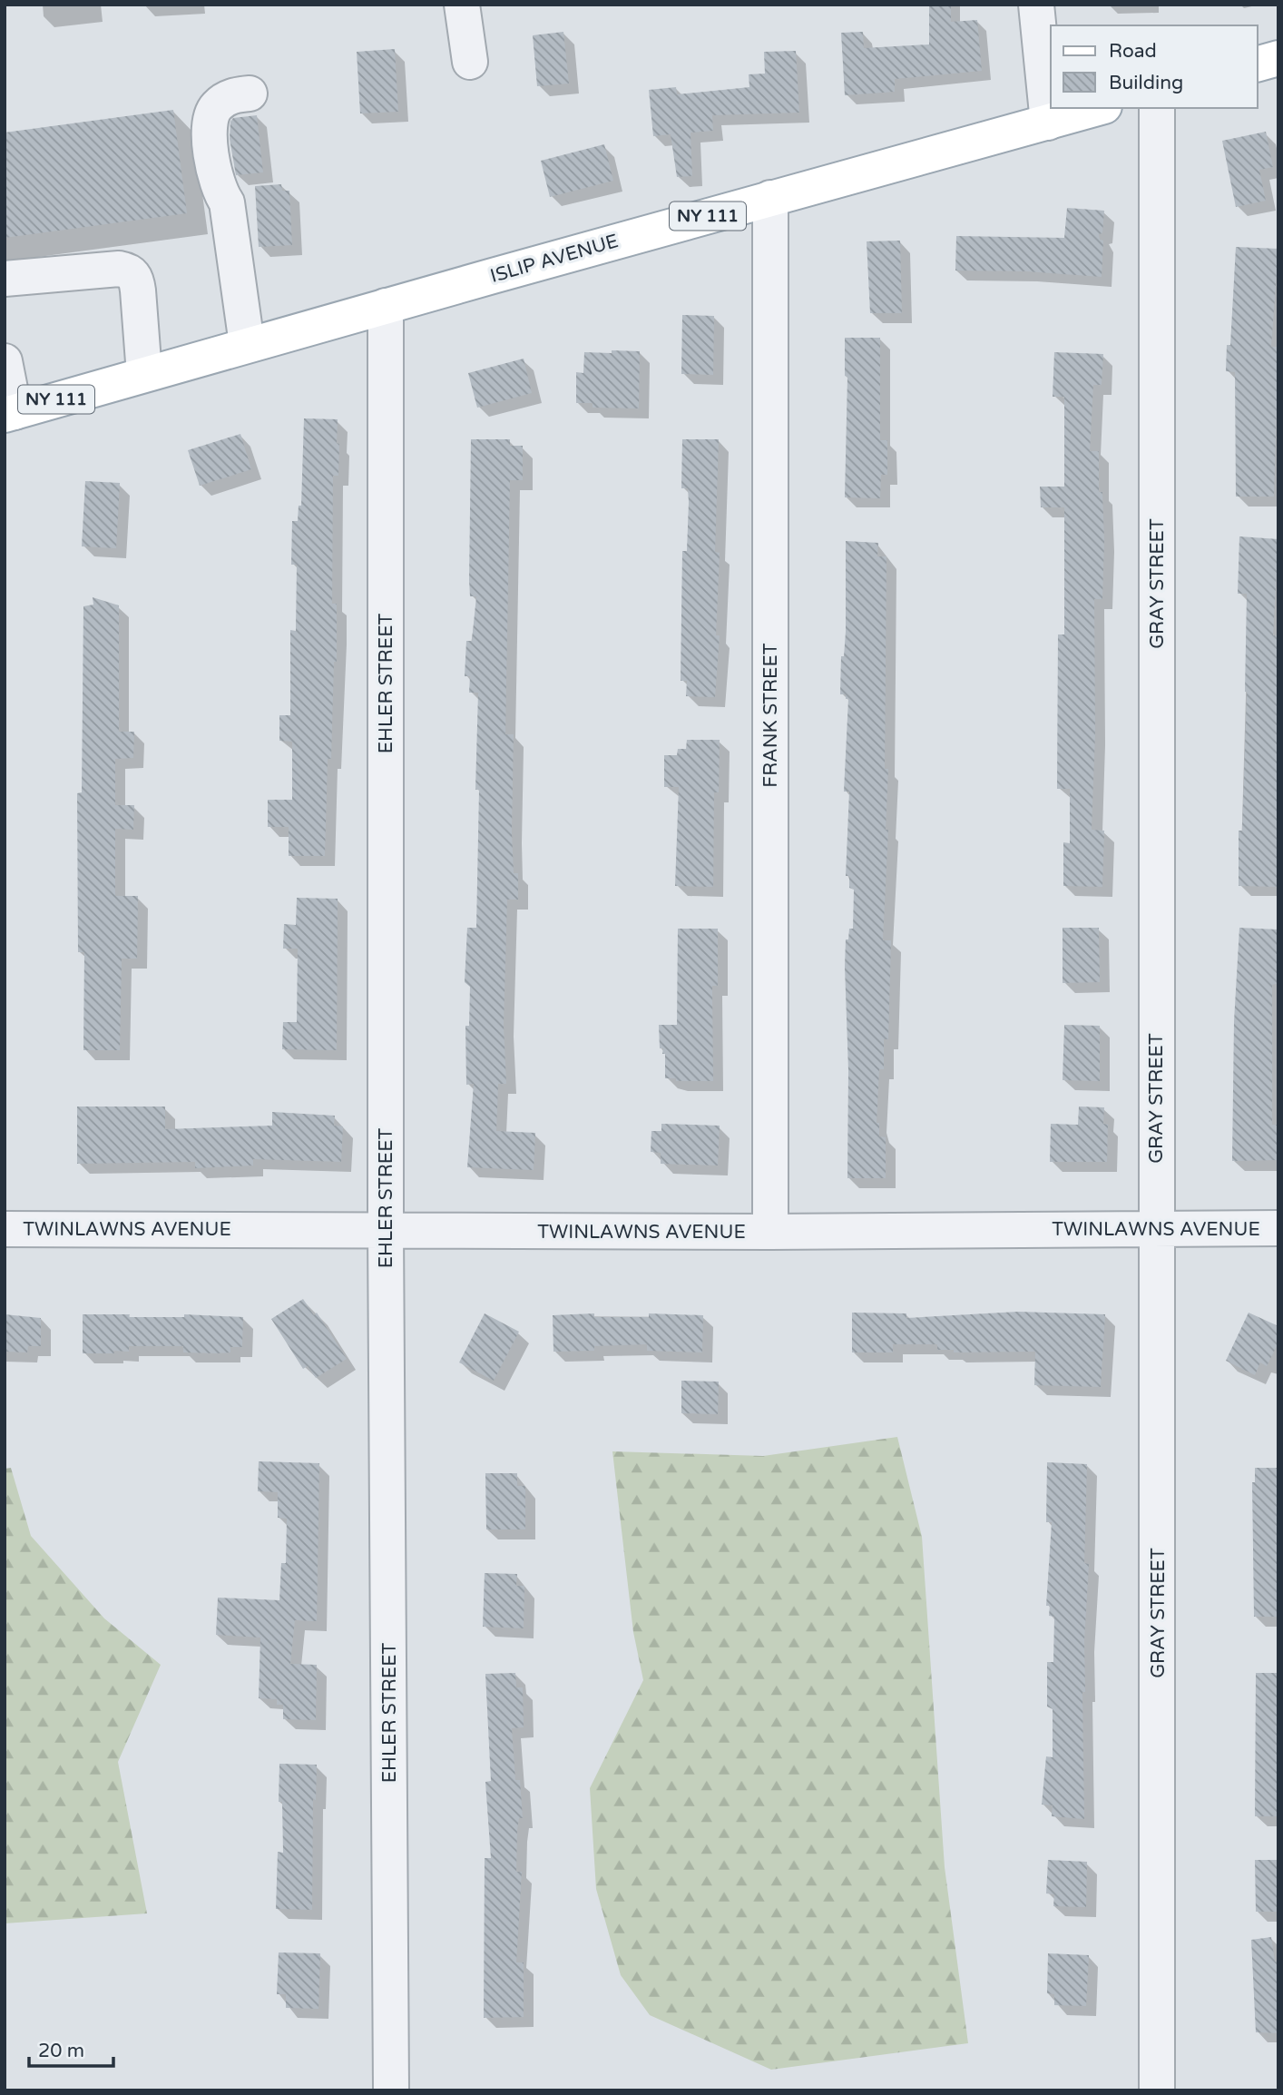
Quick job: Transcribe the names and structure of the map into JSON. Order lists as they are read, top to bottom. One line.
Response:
{"streets":{"main road":["NY 111","ISLIP AVENUE"],"street":["GRAY STREET","EHLER STREET","FRANK STREET","TWINLAWNS AVENUE"]},"crossings":[["ISLIP AVENUE","EHLER STREET"],["ISLIP AVENUE","FRANK STREET"],["GRAY STREET","TWINLAWNS AVENUE"],["EHLER STREET","TWINLAWNS AVENUE"],["FRANK STREET","TWINLAWNS AVENUE"]],"legend":["Road","Building"],"scale_bar":"20 m"}
